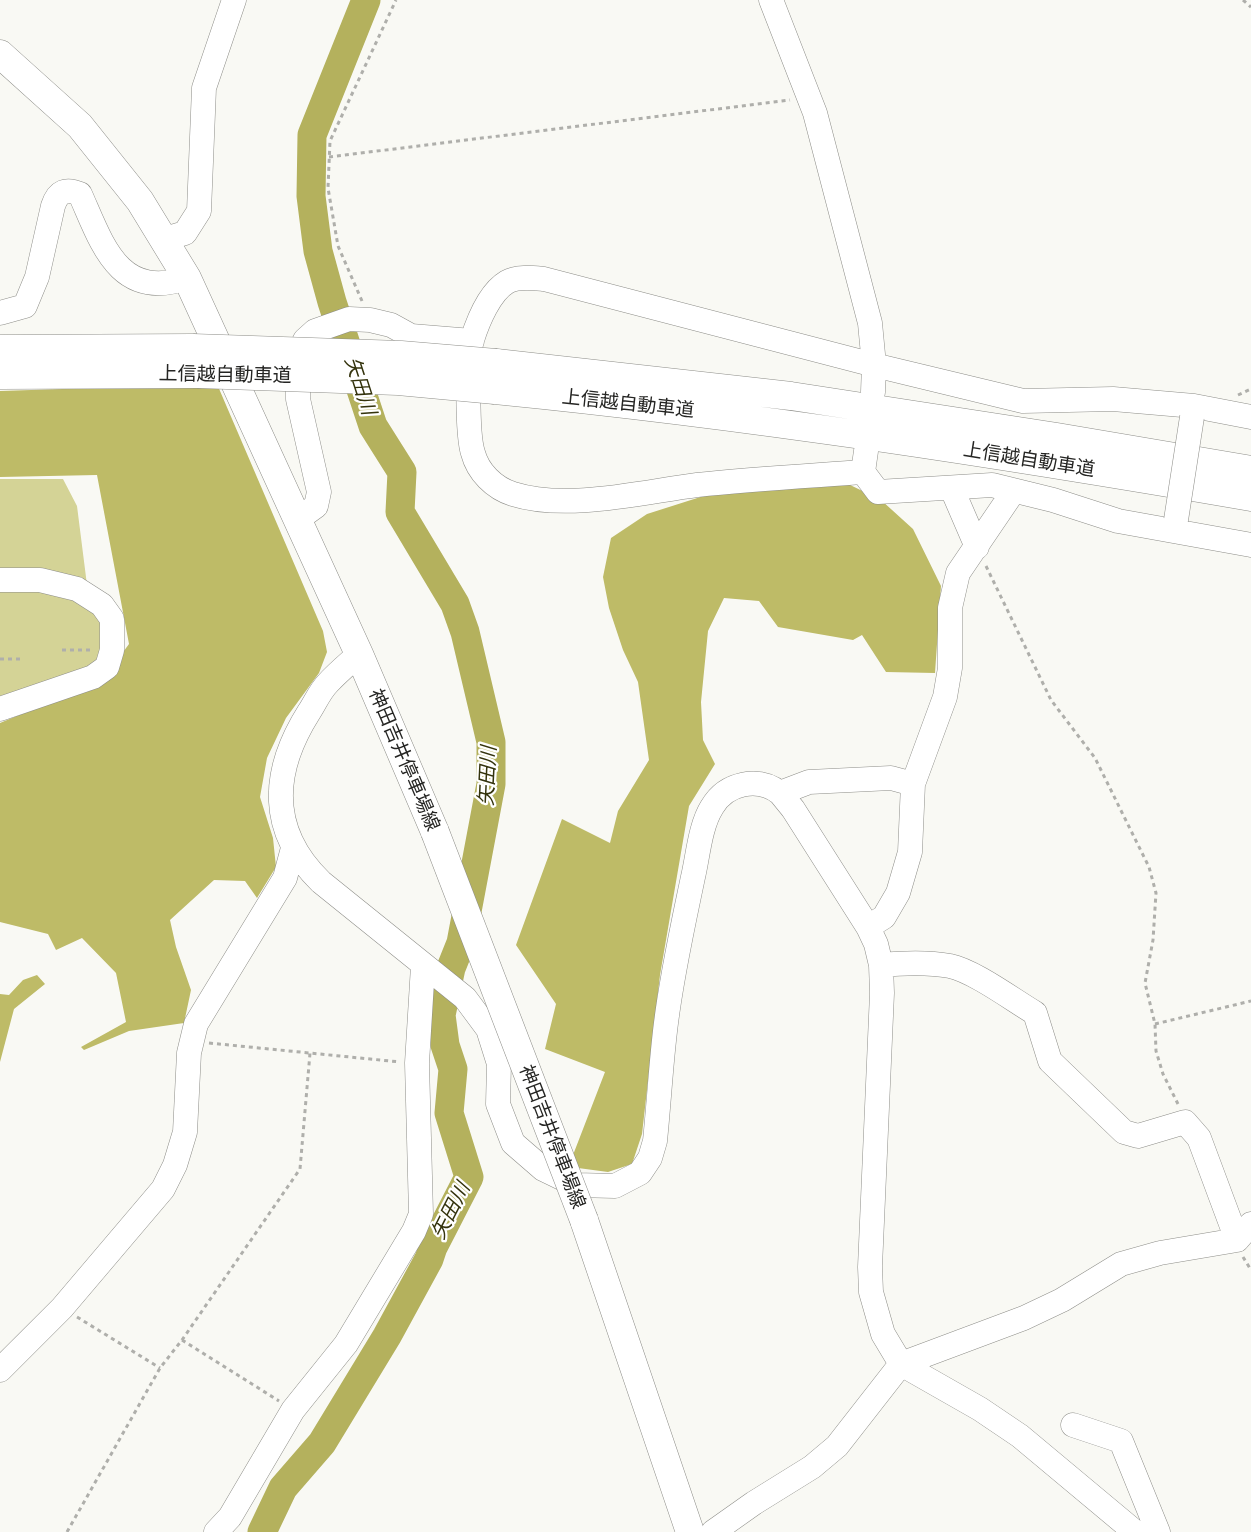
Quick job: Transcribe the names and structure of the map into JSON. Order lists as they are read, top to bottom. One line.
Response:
{"streets":{"main road":["上信越自動車道","神田吉井停車場線"]},"water":["矢田川"]}
